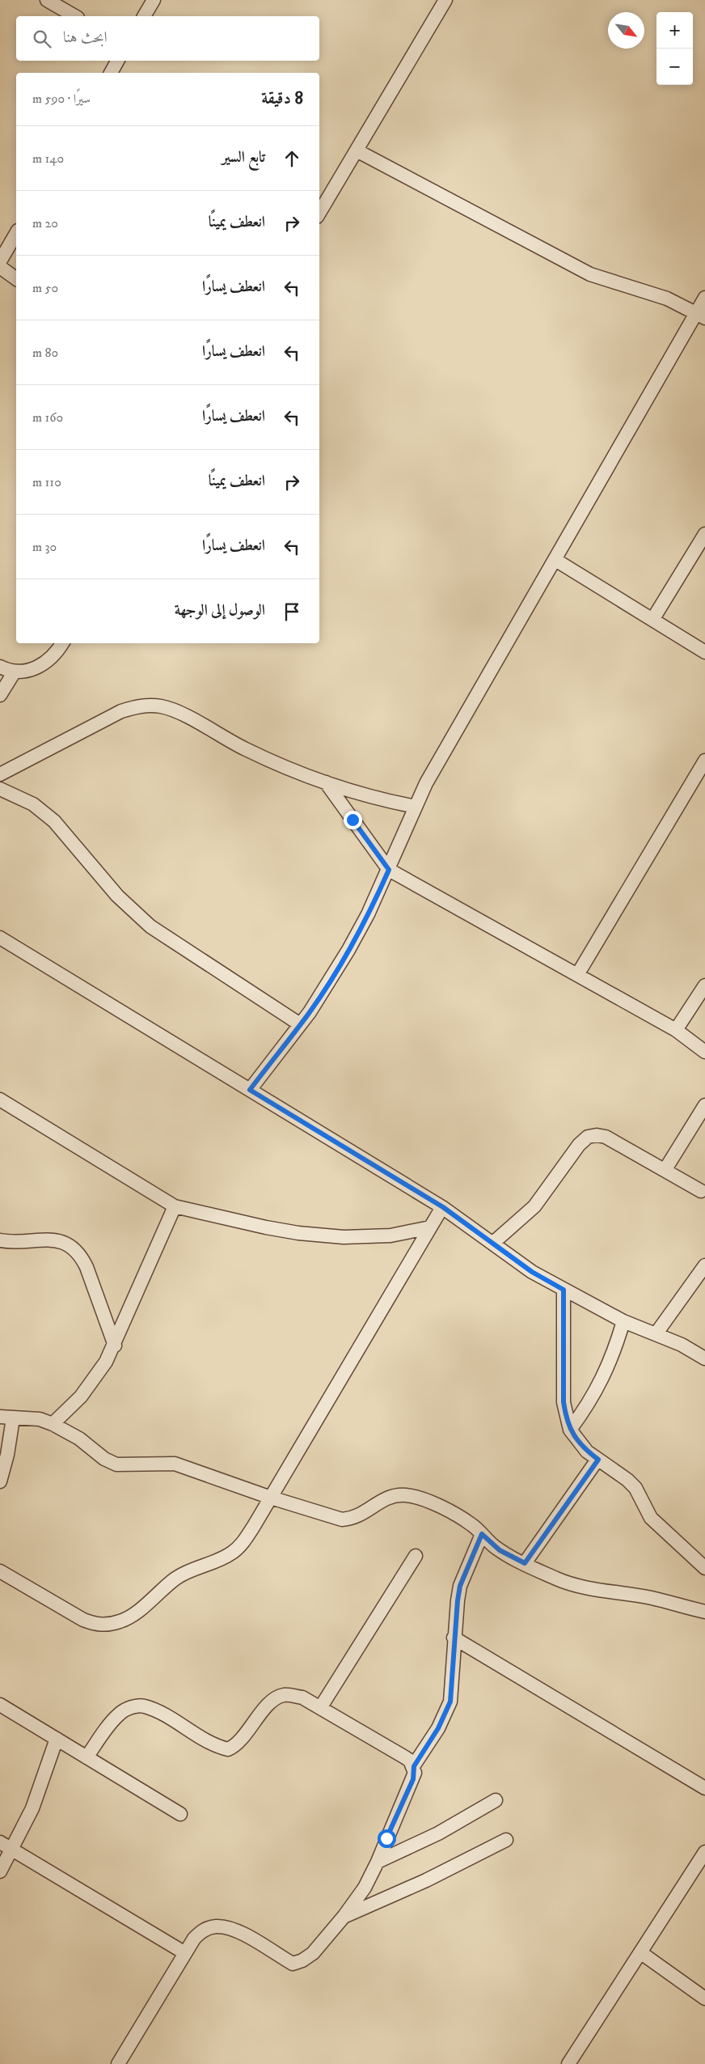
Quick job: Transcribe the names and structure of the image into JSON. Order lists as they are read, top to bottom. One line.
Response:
{"north":"bottom right","page":{"map_buttons":["+","−"],"search":"ابحث هنا","heading":["8 دقيقة","سيرًا · 590 m"],"list":[["تابع السير","140 m"],["انعطف يمينًا","20 m"],["انعطف يسارًا","50 m"],["انعطف يسارًا","80 m"],["انعطف يسارًا","160 m"],["انعطف يمينًا","110 m"],["انعطف يسارًا","30 m"],"الوصول إلى الوجهة"]}}
